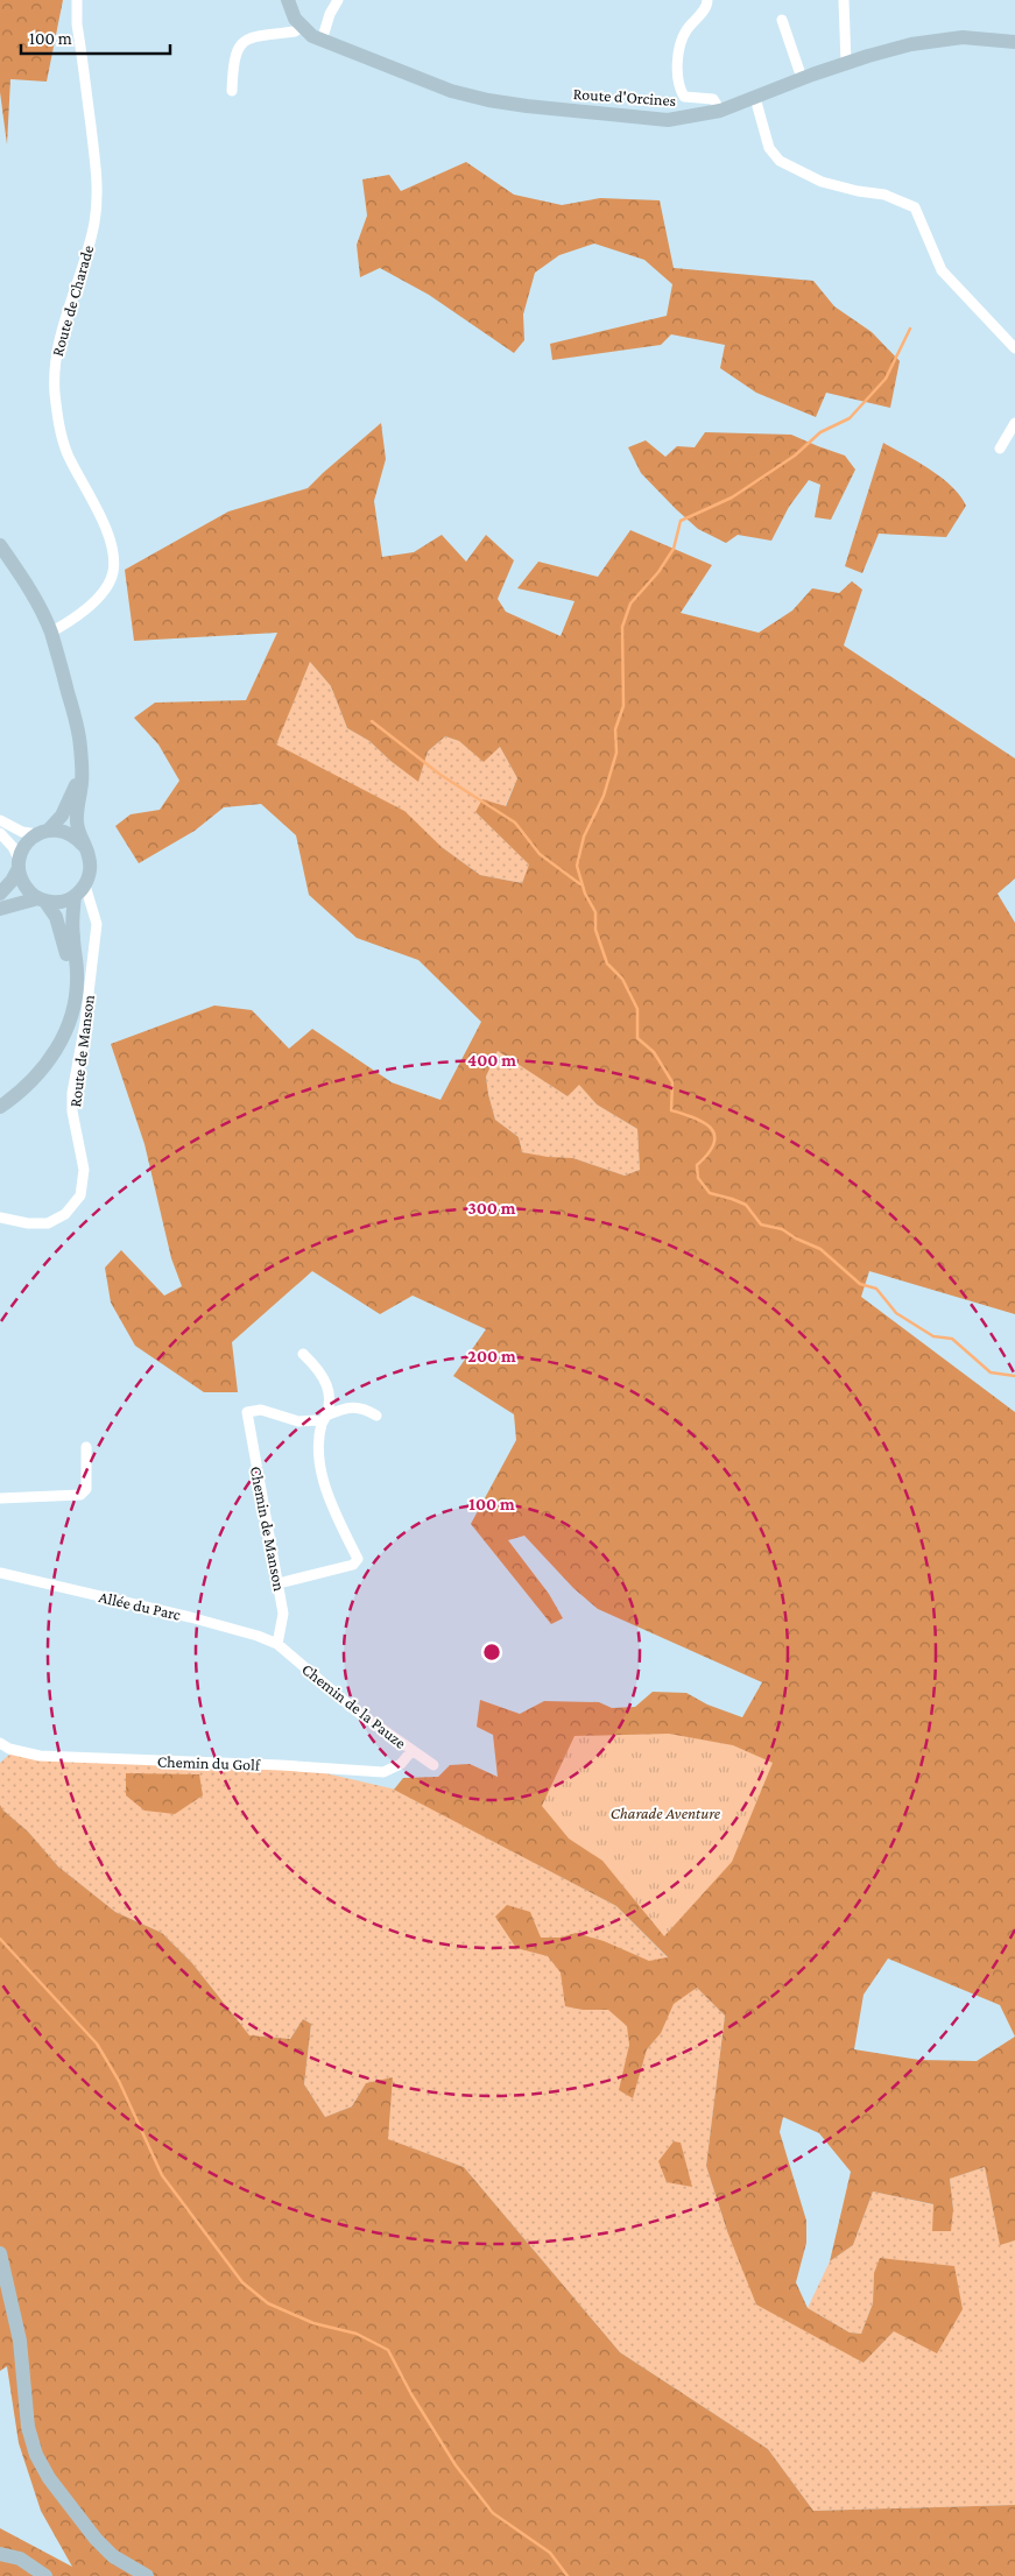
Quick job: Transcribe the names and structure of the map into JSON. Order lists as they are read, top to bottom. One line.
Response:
{"streets":{"street":["Route d'Orcines","Route de Charade","Route de Manson","Chemin de Manson","Allée du Parc","Chemin de la Pauze","Chemin du Golf"]},"crossings":[["Chemin de Manson","Allée du Parc"],["Chemin de Manson","Chemin de la Pauze"],["Allée du Parc","Chemin de la Pauze"],["Chemin de la Pauze","Chemin du Golf"]],"parks":["Charade Aventure"],"scale_bar":"100 m","rings":["400 m","300 m","200 m","100 m"]}
